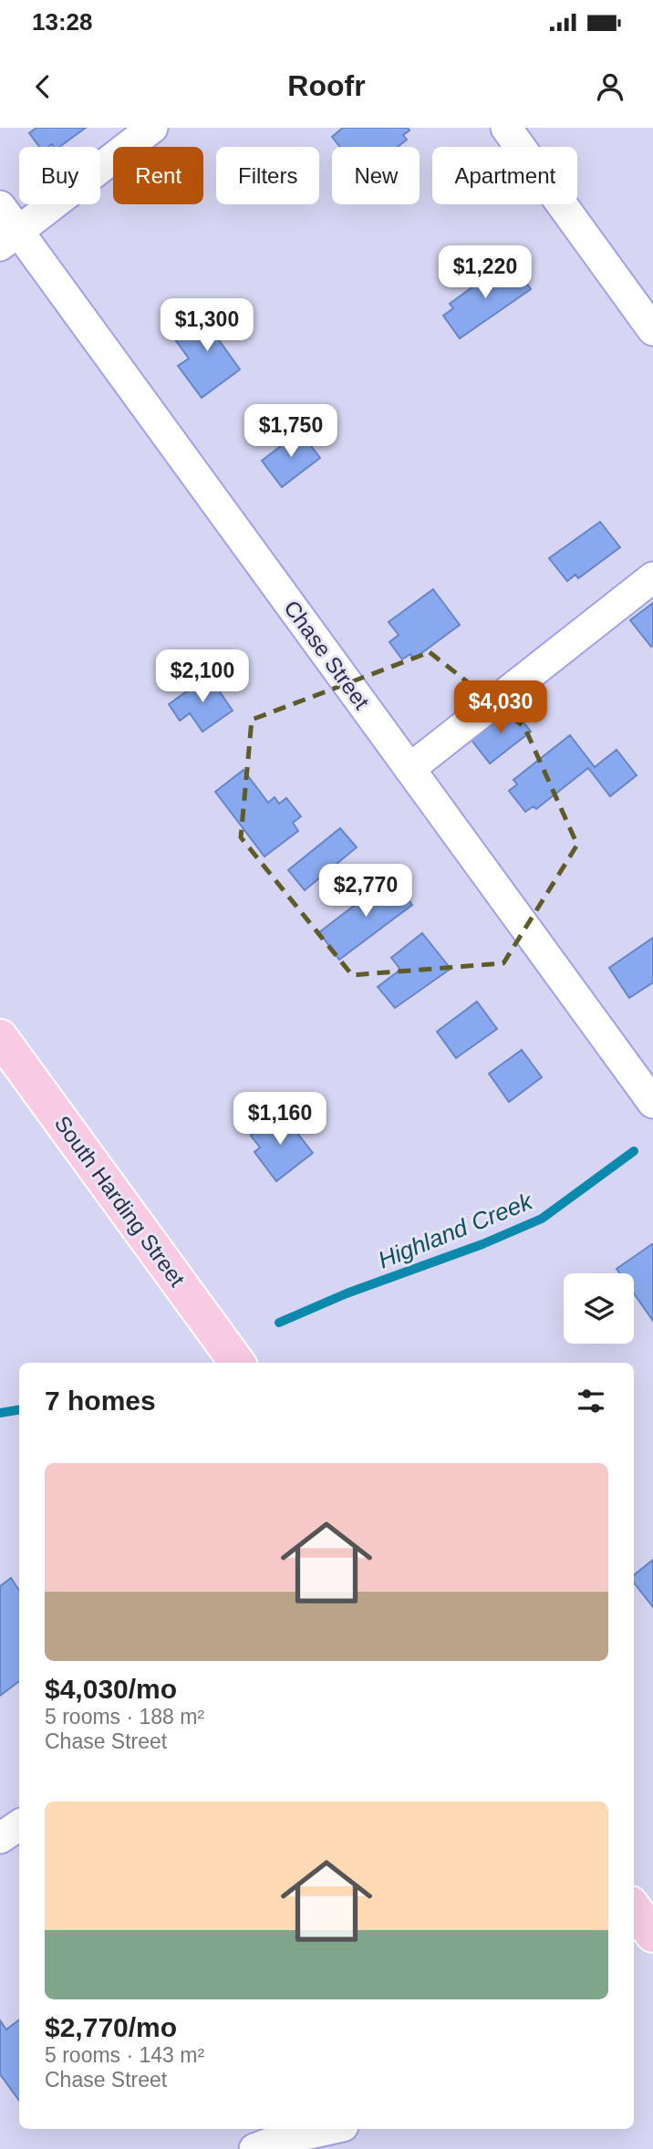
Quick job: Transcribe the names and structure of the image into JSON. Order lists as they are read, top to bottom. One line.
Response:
{"streets":{"main road":["South Harding Street"],"street":["Chase Street"]},"water":["Highland Creek"],"page":{"status":"13:28","header":"Roofr","chip":["Buy","Rent","Filters","New","Apartment"],"price":["$1,220","$1,300","$1,750","$2,100","$4,030","$2,770","$1,160"],"heading":"7 homes","list":[{"name":"$4,030/mo","note":"5 rooms · 188 m² · Chase Street"},{"name":"$2,770/mo","note":"5 rooms · 143 m² · Chase Street"}]}}
